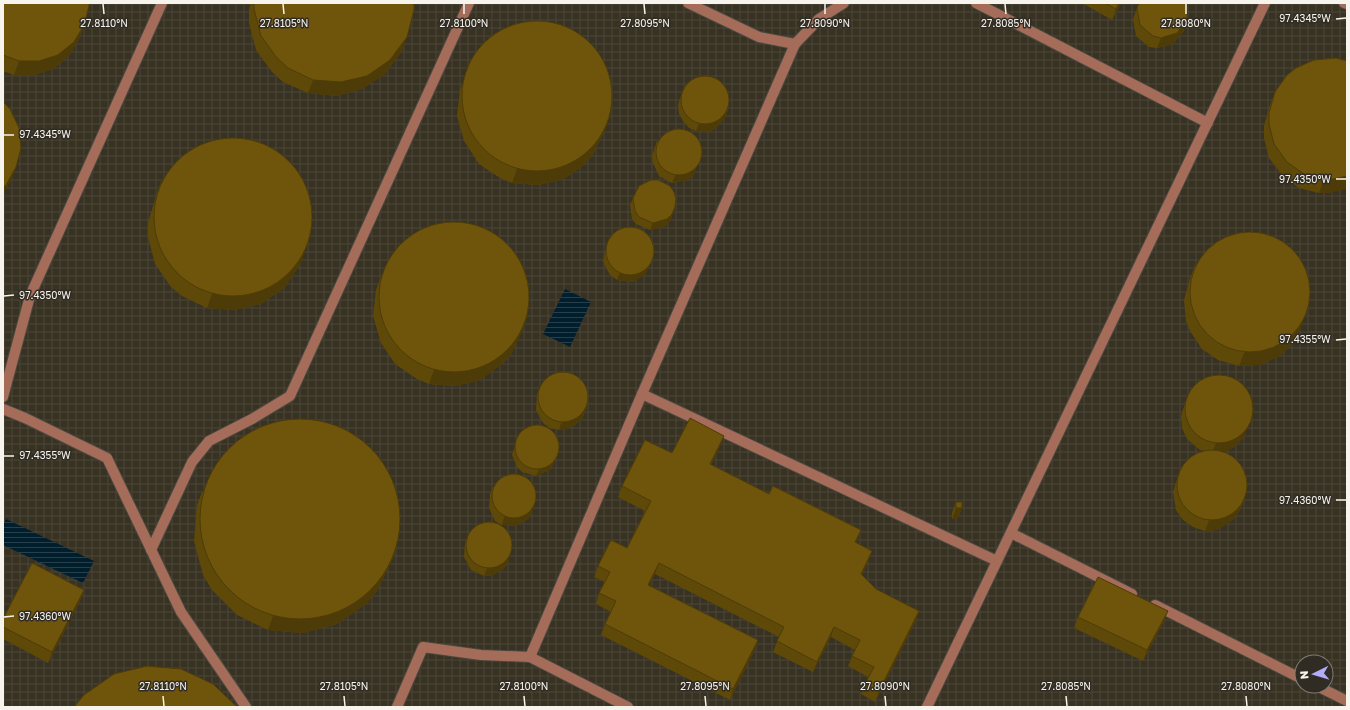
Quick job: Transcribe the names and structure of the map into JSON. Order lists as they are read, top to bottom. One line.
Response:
{"north":"left","coordinates":["97.4345°W","27.8110°N","27.8105°N","27.8100°N","27.8095°N","27.8090°N","27.8085°N","27.8080°N","97.4350°W","97.4355°W","97.4360°W"]}
